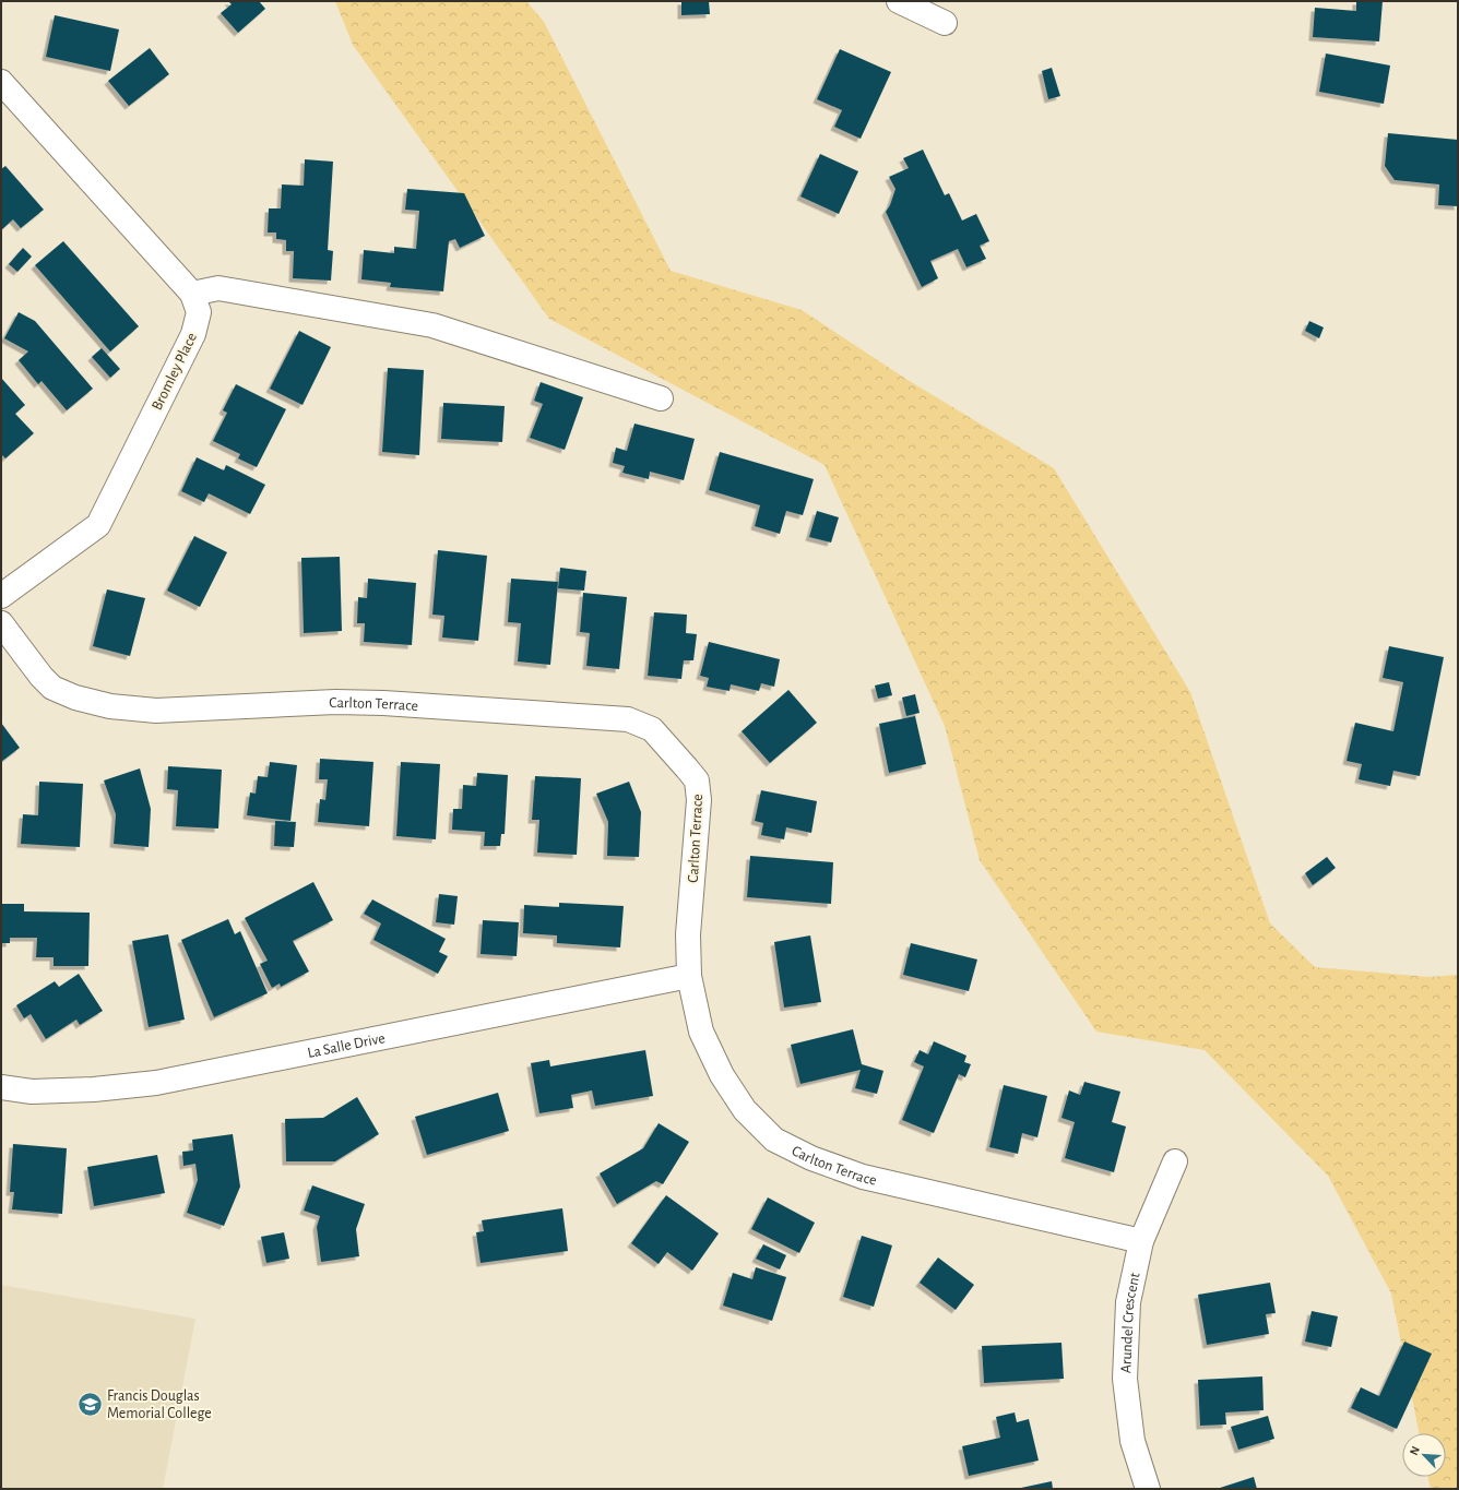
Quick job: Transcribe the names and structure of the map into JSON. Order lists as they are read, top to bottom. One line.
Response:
{"streets":{"street":["Bromley Place","Carlton Terrace","La Salle Drive","Arundel Crescent"]},"crossings":[["Carlton Terrace","La Salle Drive"],["Carlton Terrace","Arundel Crescent"]],"places":{"school or university":["Francis Douglas Memorial College"]},"north":"top left"}
